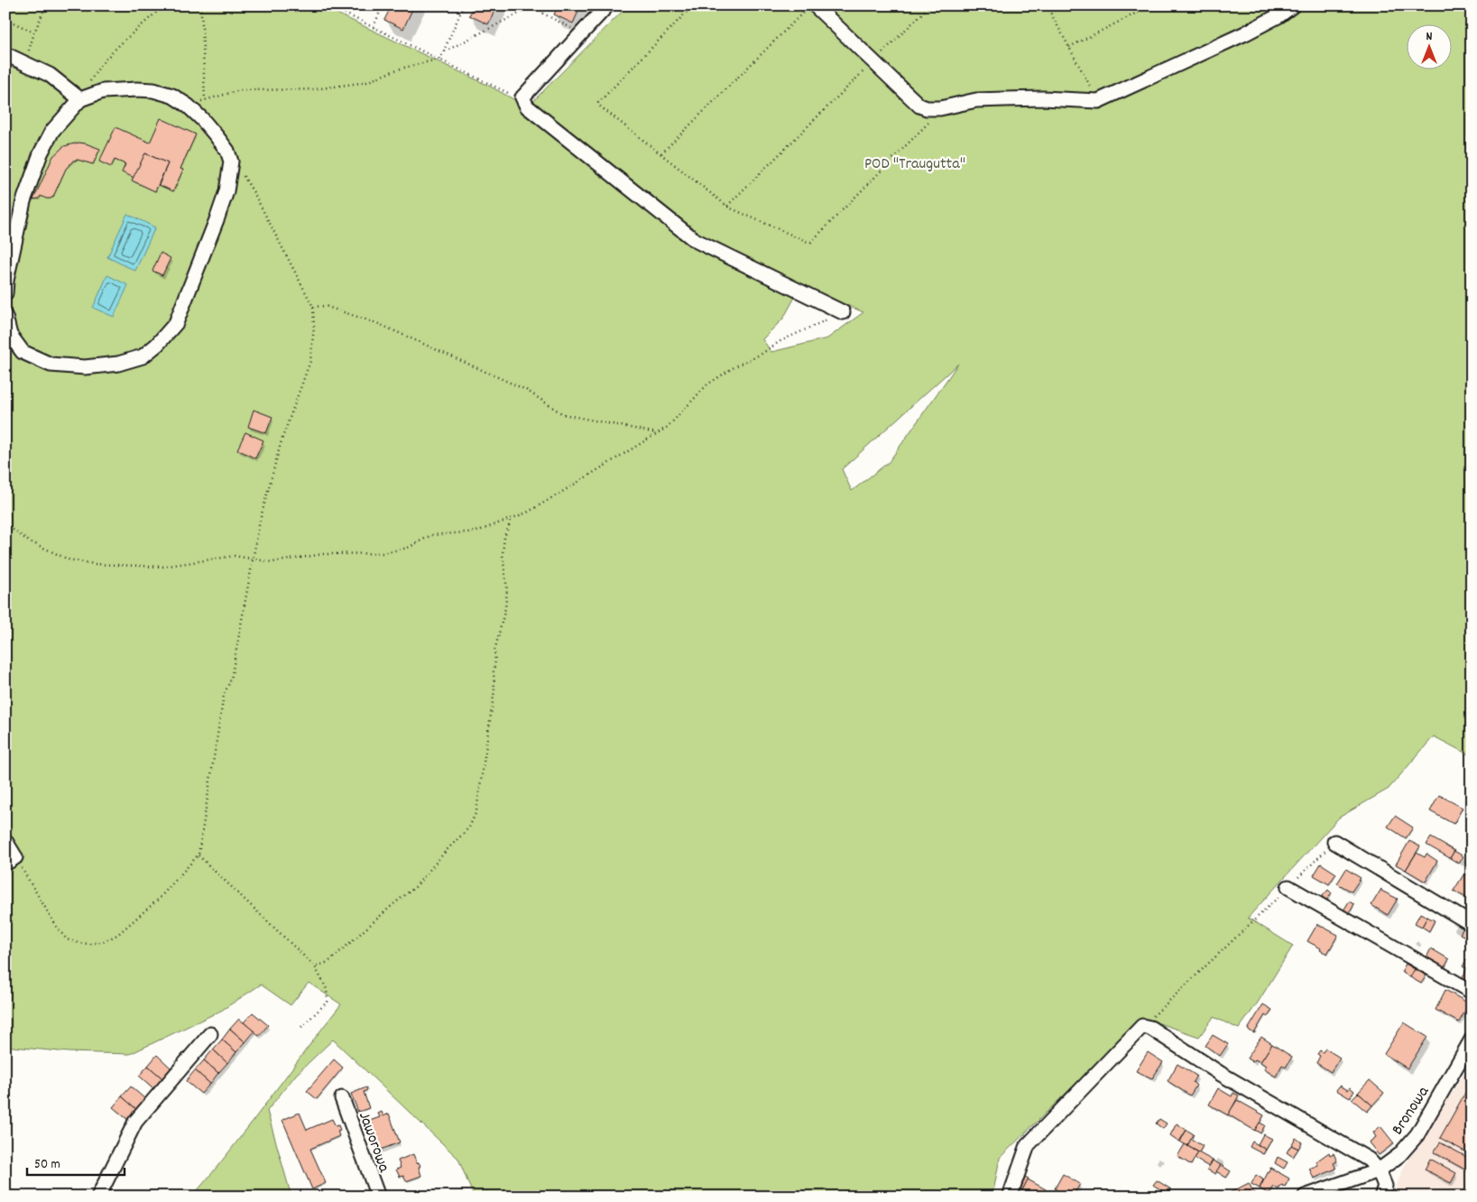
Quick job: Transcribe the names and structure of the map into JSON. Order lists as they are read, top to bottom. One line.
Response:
{"streets":{"street":["Bronowa","Jaworowa"]},"parks":["POD \"Traugutta\""],"scale_bar":"50 m","north":"top"}
